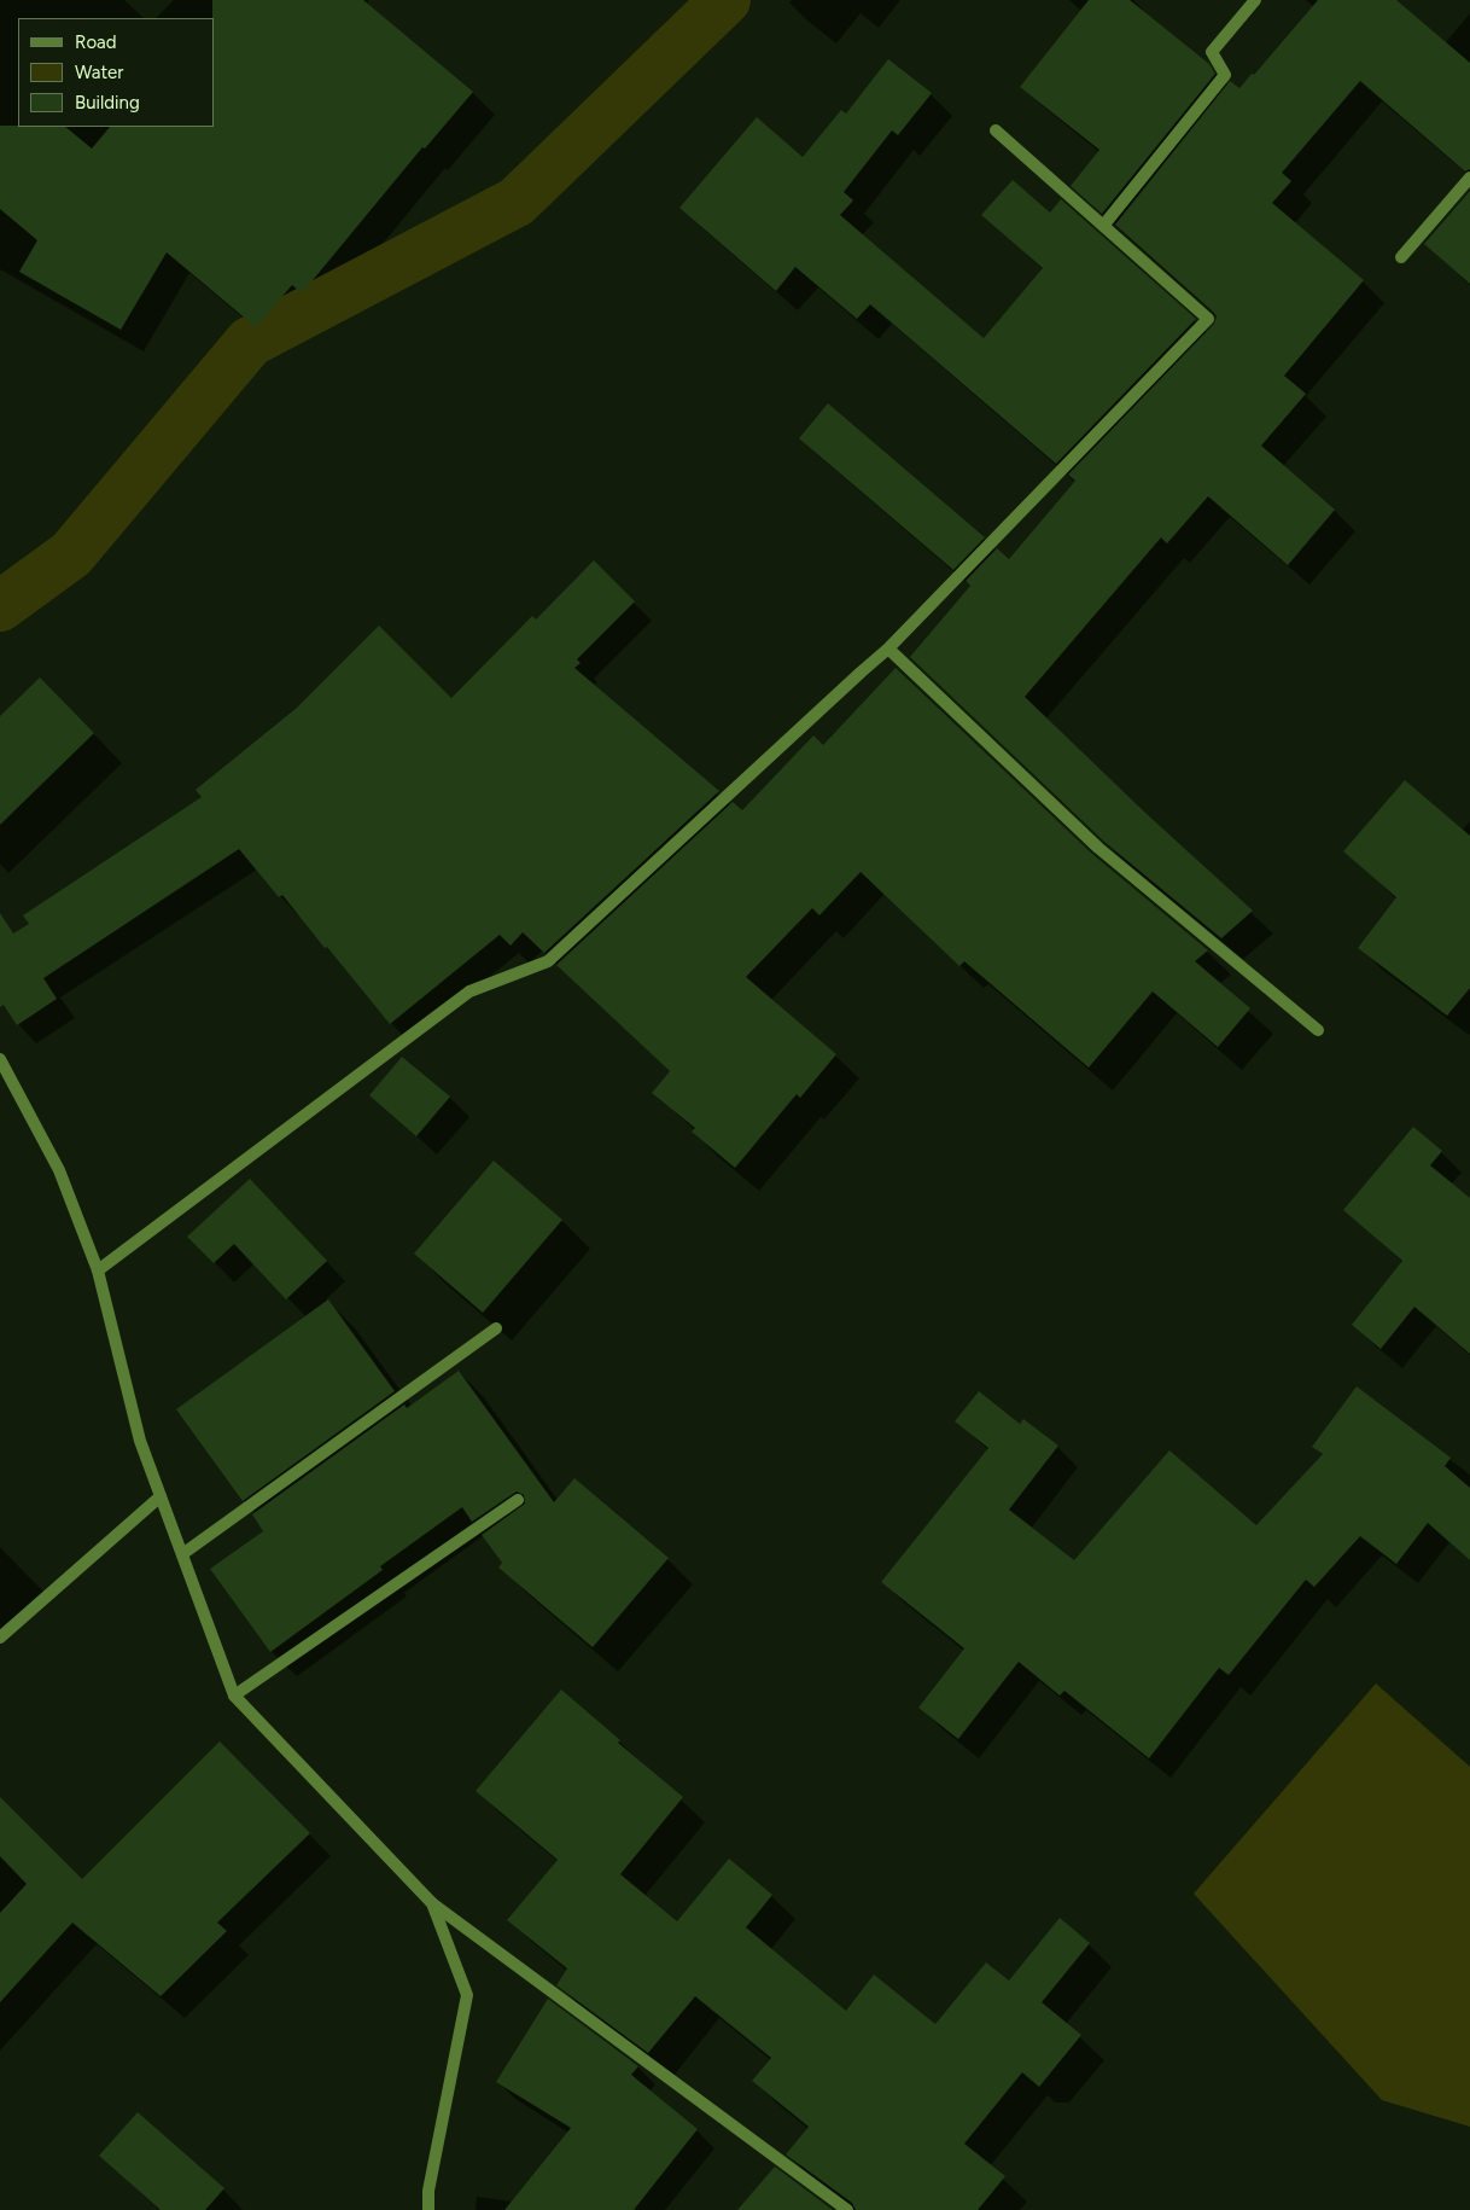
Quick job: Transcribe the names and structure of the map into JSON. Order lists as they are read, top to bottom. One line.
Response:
{"legend":["Road","Water","Building"]}
